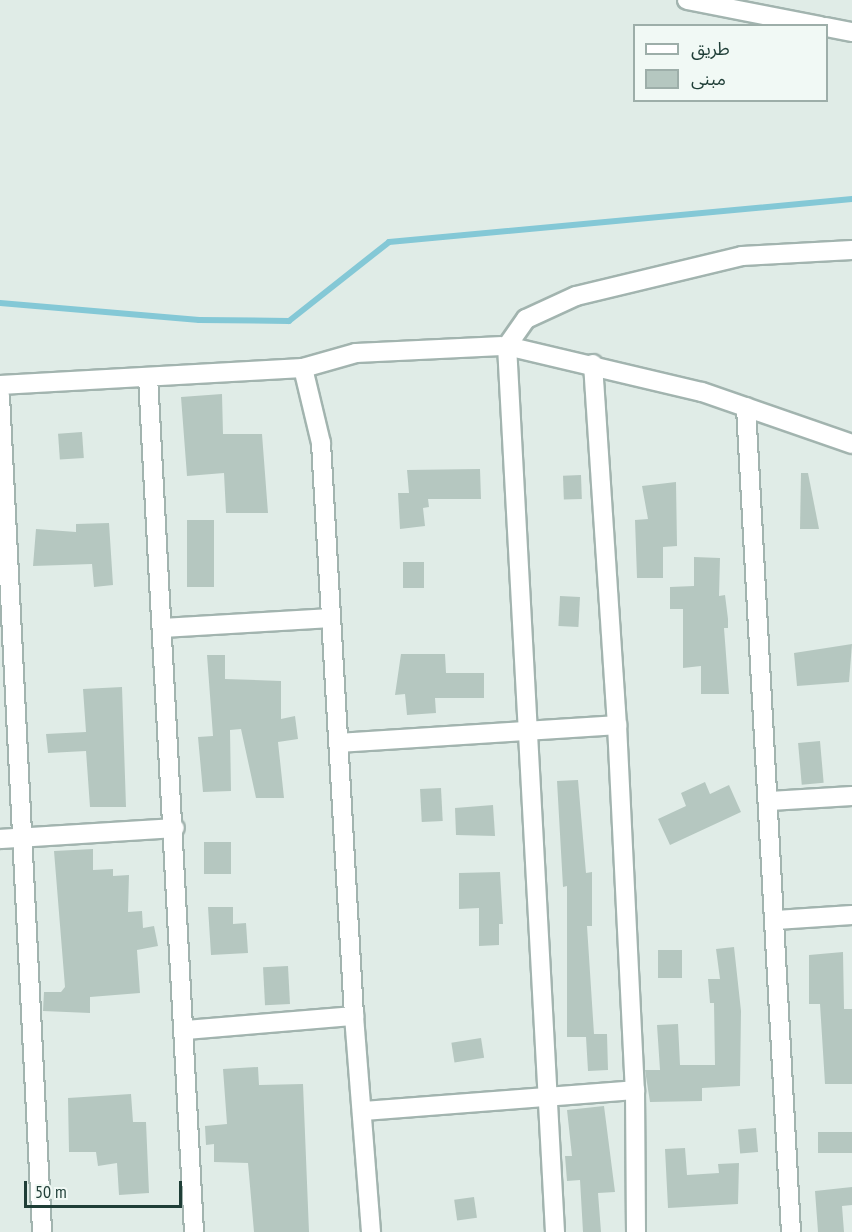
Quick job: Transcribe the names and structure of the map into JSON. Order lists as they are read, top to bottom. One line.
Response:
{"legend":["طريق","مبنى"],"scale_bar":"50 m"}
